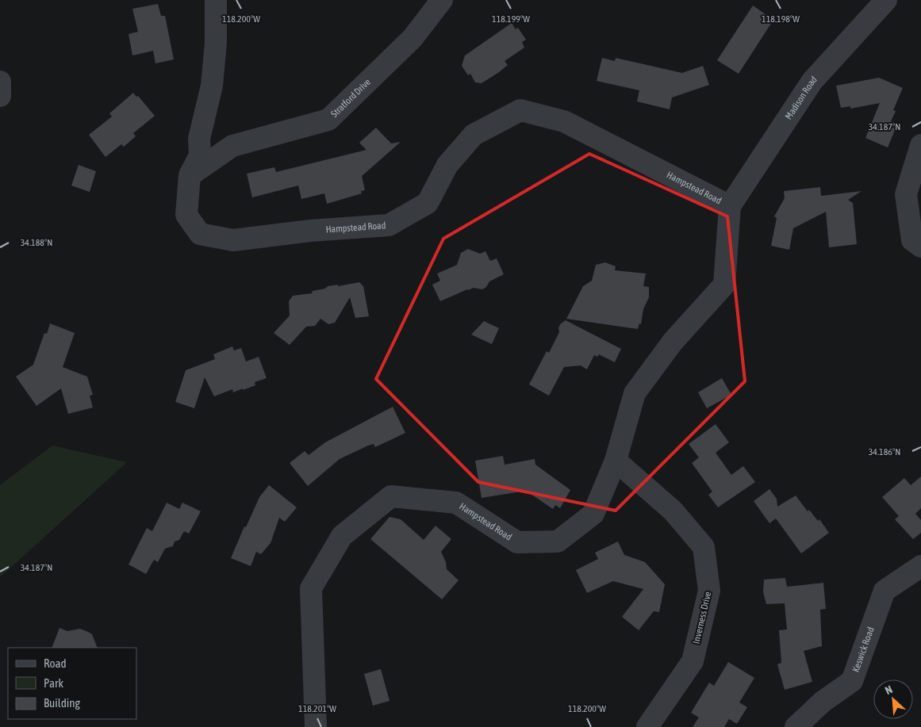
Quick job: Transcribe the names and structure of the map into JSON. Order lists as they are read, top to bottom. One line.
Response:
{"streets":{"street":["Stratford Drive","Madison Road","Hampstead Road","Inverness Drive","Keswick Road"]},"crossings":[["Stratford Drive","Hampstead Road"],["Madison Road","Hampstead Road"],["Hampstead Road","Inverness Drive"]],"legend":["Road","Park","Building"],"north":"top left","coordinates":["118.200°W","118.199°W","118.198°W","34.187°N","34.188°N","34.186°N","118.201°W"]}
